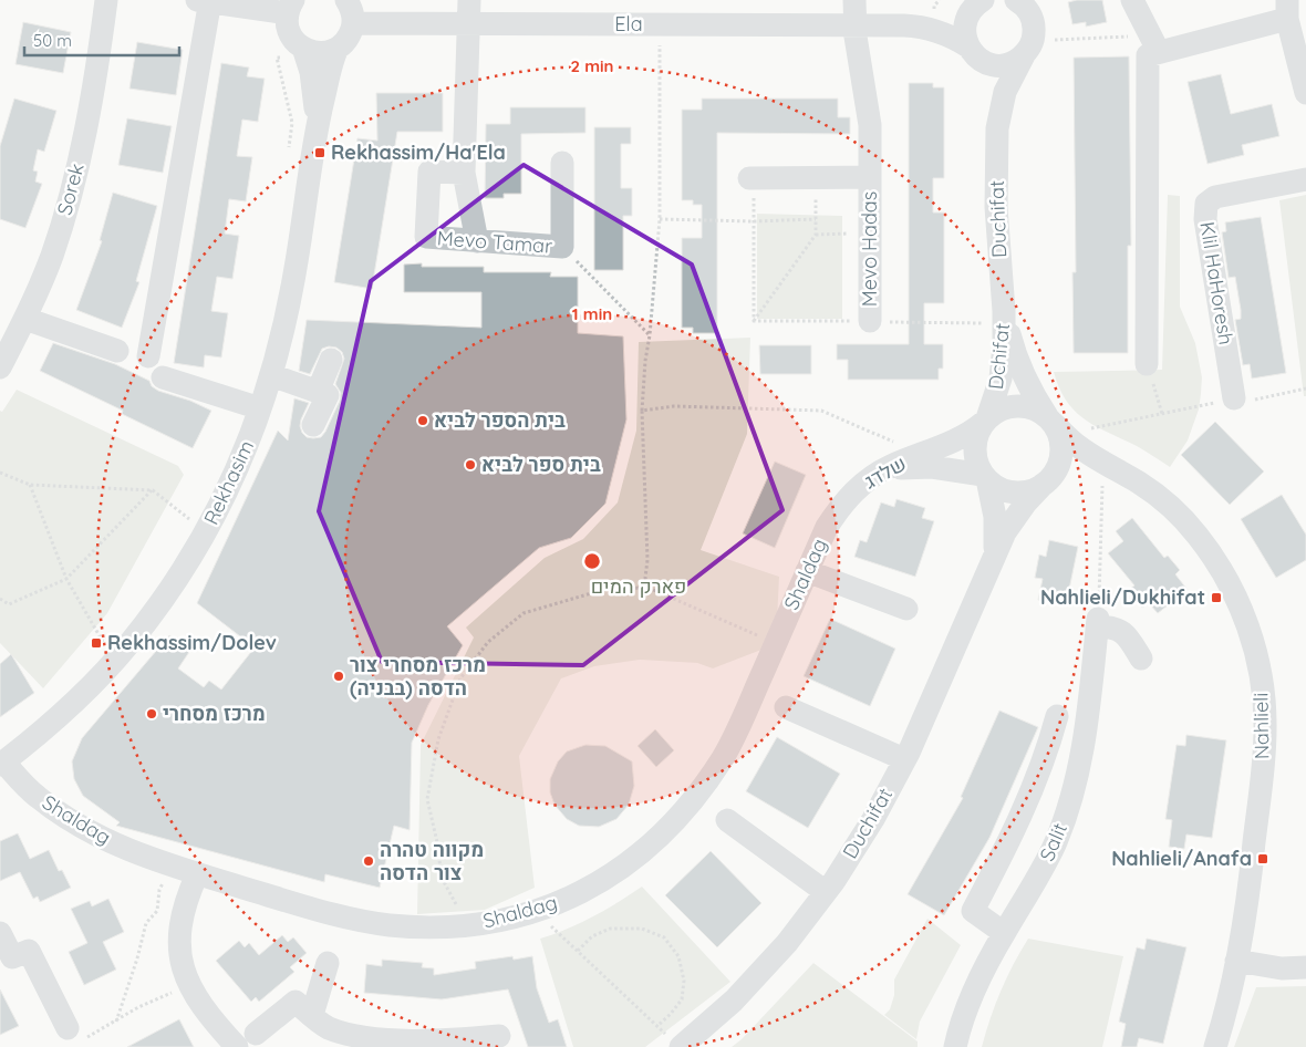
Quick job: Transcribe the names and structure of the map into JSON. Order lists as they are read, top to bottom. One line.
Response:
{"streets":{"street":["Ela","Sorek","Duchifat","Mevo Tamar","Mevo Hadas","Klil HaHoresh","Dchifat","שלדג","Rekhasim","Shaldag","Nahlieli","Salit"]},"crossings":[["Ela","Mevo Hadas"],["Ela","Rekhasim"],["Duchifat","Dchifat"],["Duchifat","שלדג"],["Duchifat","Nahlieli"],["Dchifat","שלדג"],["Dchifat","Nahlieli"],["שלדג","Shaldag"],["שלדג","Nahlieli"],["Rekhasim","Shaldag"]],"parks":["פארק המים"],"places":{"transit":["Rekhassim/Ha'Ela","Nahlieli/Dukhifat","Rekhassim/Dolev","Nahlieli/Anafa"],"other":["בית הספר לביא","בית ספר לביא","מרכז מסחרי צור הדסה (בבניה)","מרכז מסחרי","מקווה טהרה צור הדסה"]},"scale_bar":"50 m","rings":["2 min","1 min"]}
